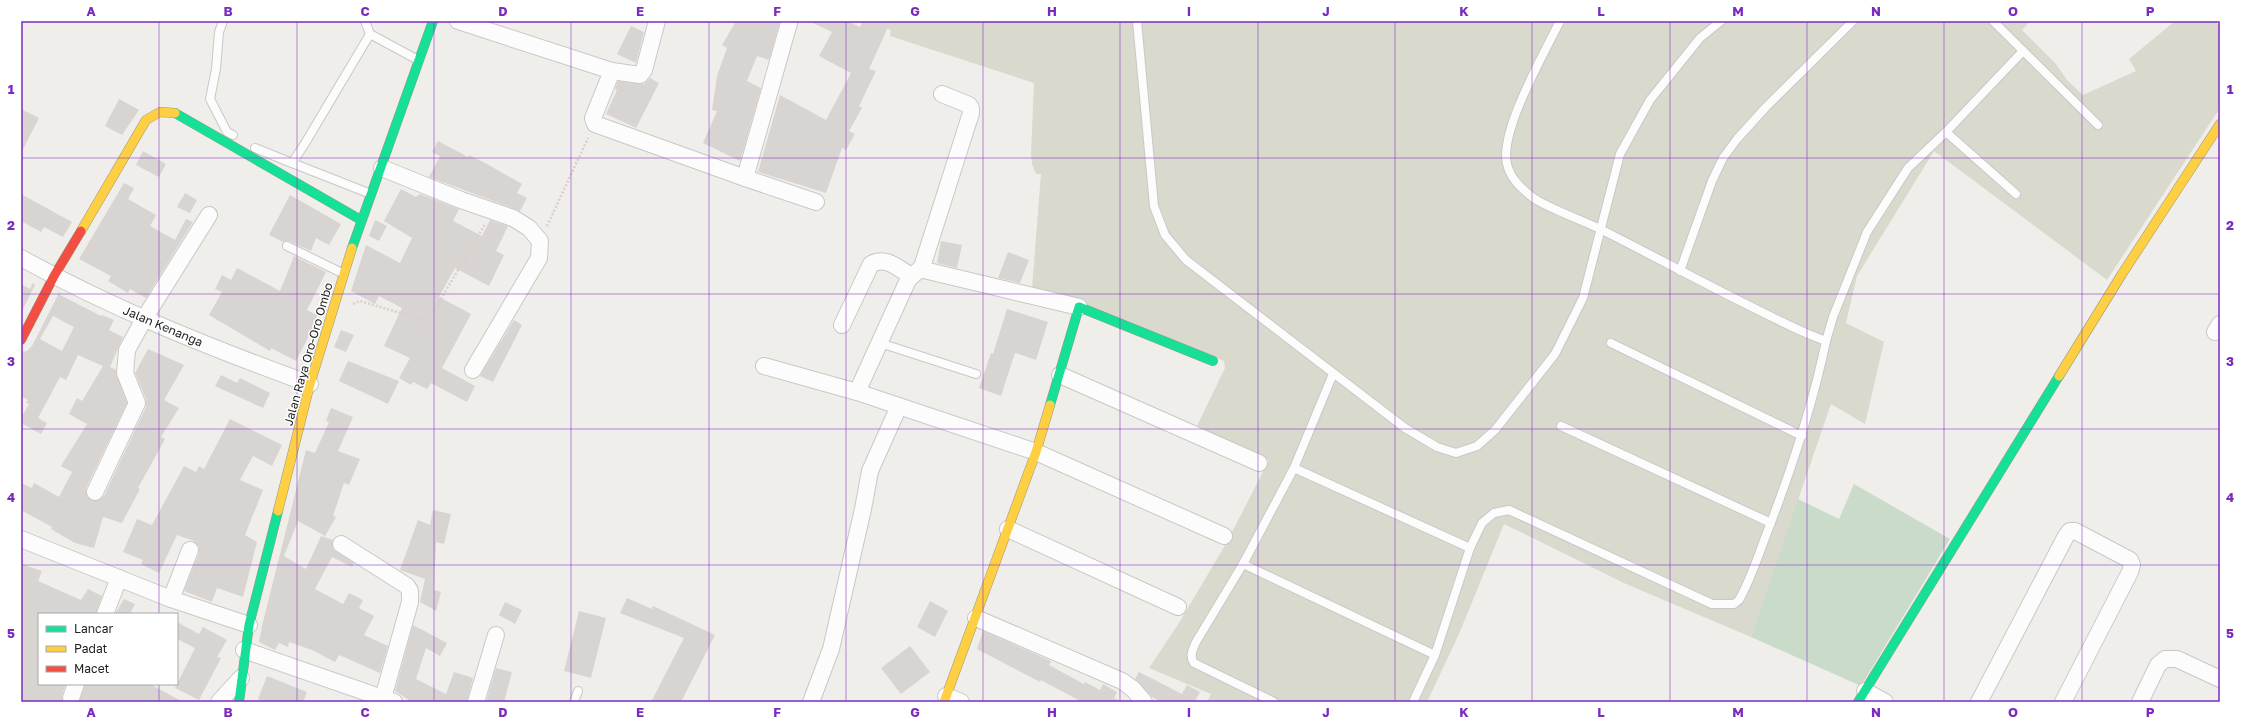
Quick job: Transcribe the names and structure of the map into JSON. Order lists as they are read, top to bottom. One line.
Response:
{"streets":{"street":["Jalan Kenanga","Jalan Raya Oro-Oro Ombo"]},"crossings":[["Jalan Kenanga","Jalan Raya Oro-Oro Ombo"]],"legend":["Lancar","Padat","Macet"],"grid":{"columns":["A","B","C","D","E","F","G","H","I","J","K","L","M","N","O","P"],"rows":["1","2","3","4","5"]}}
